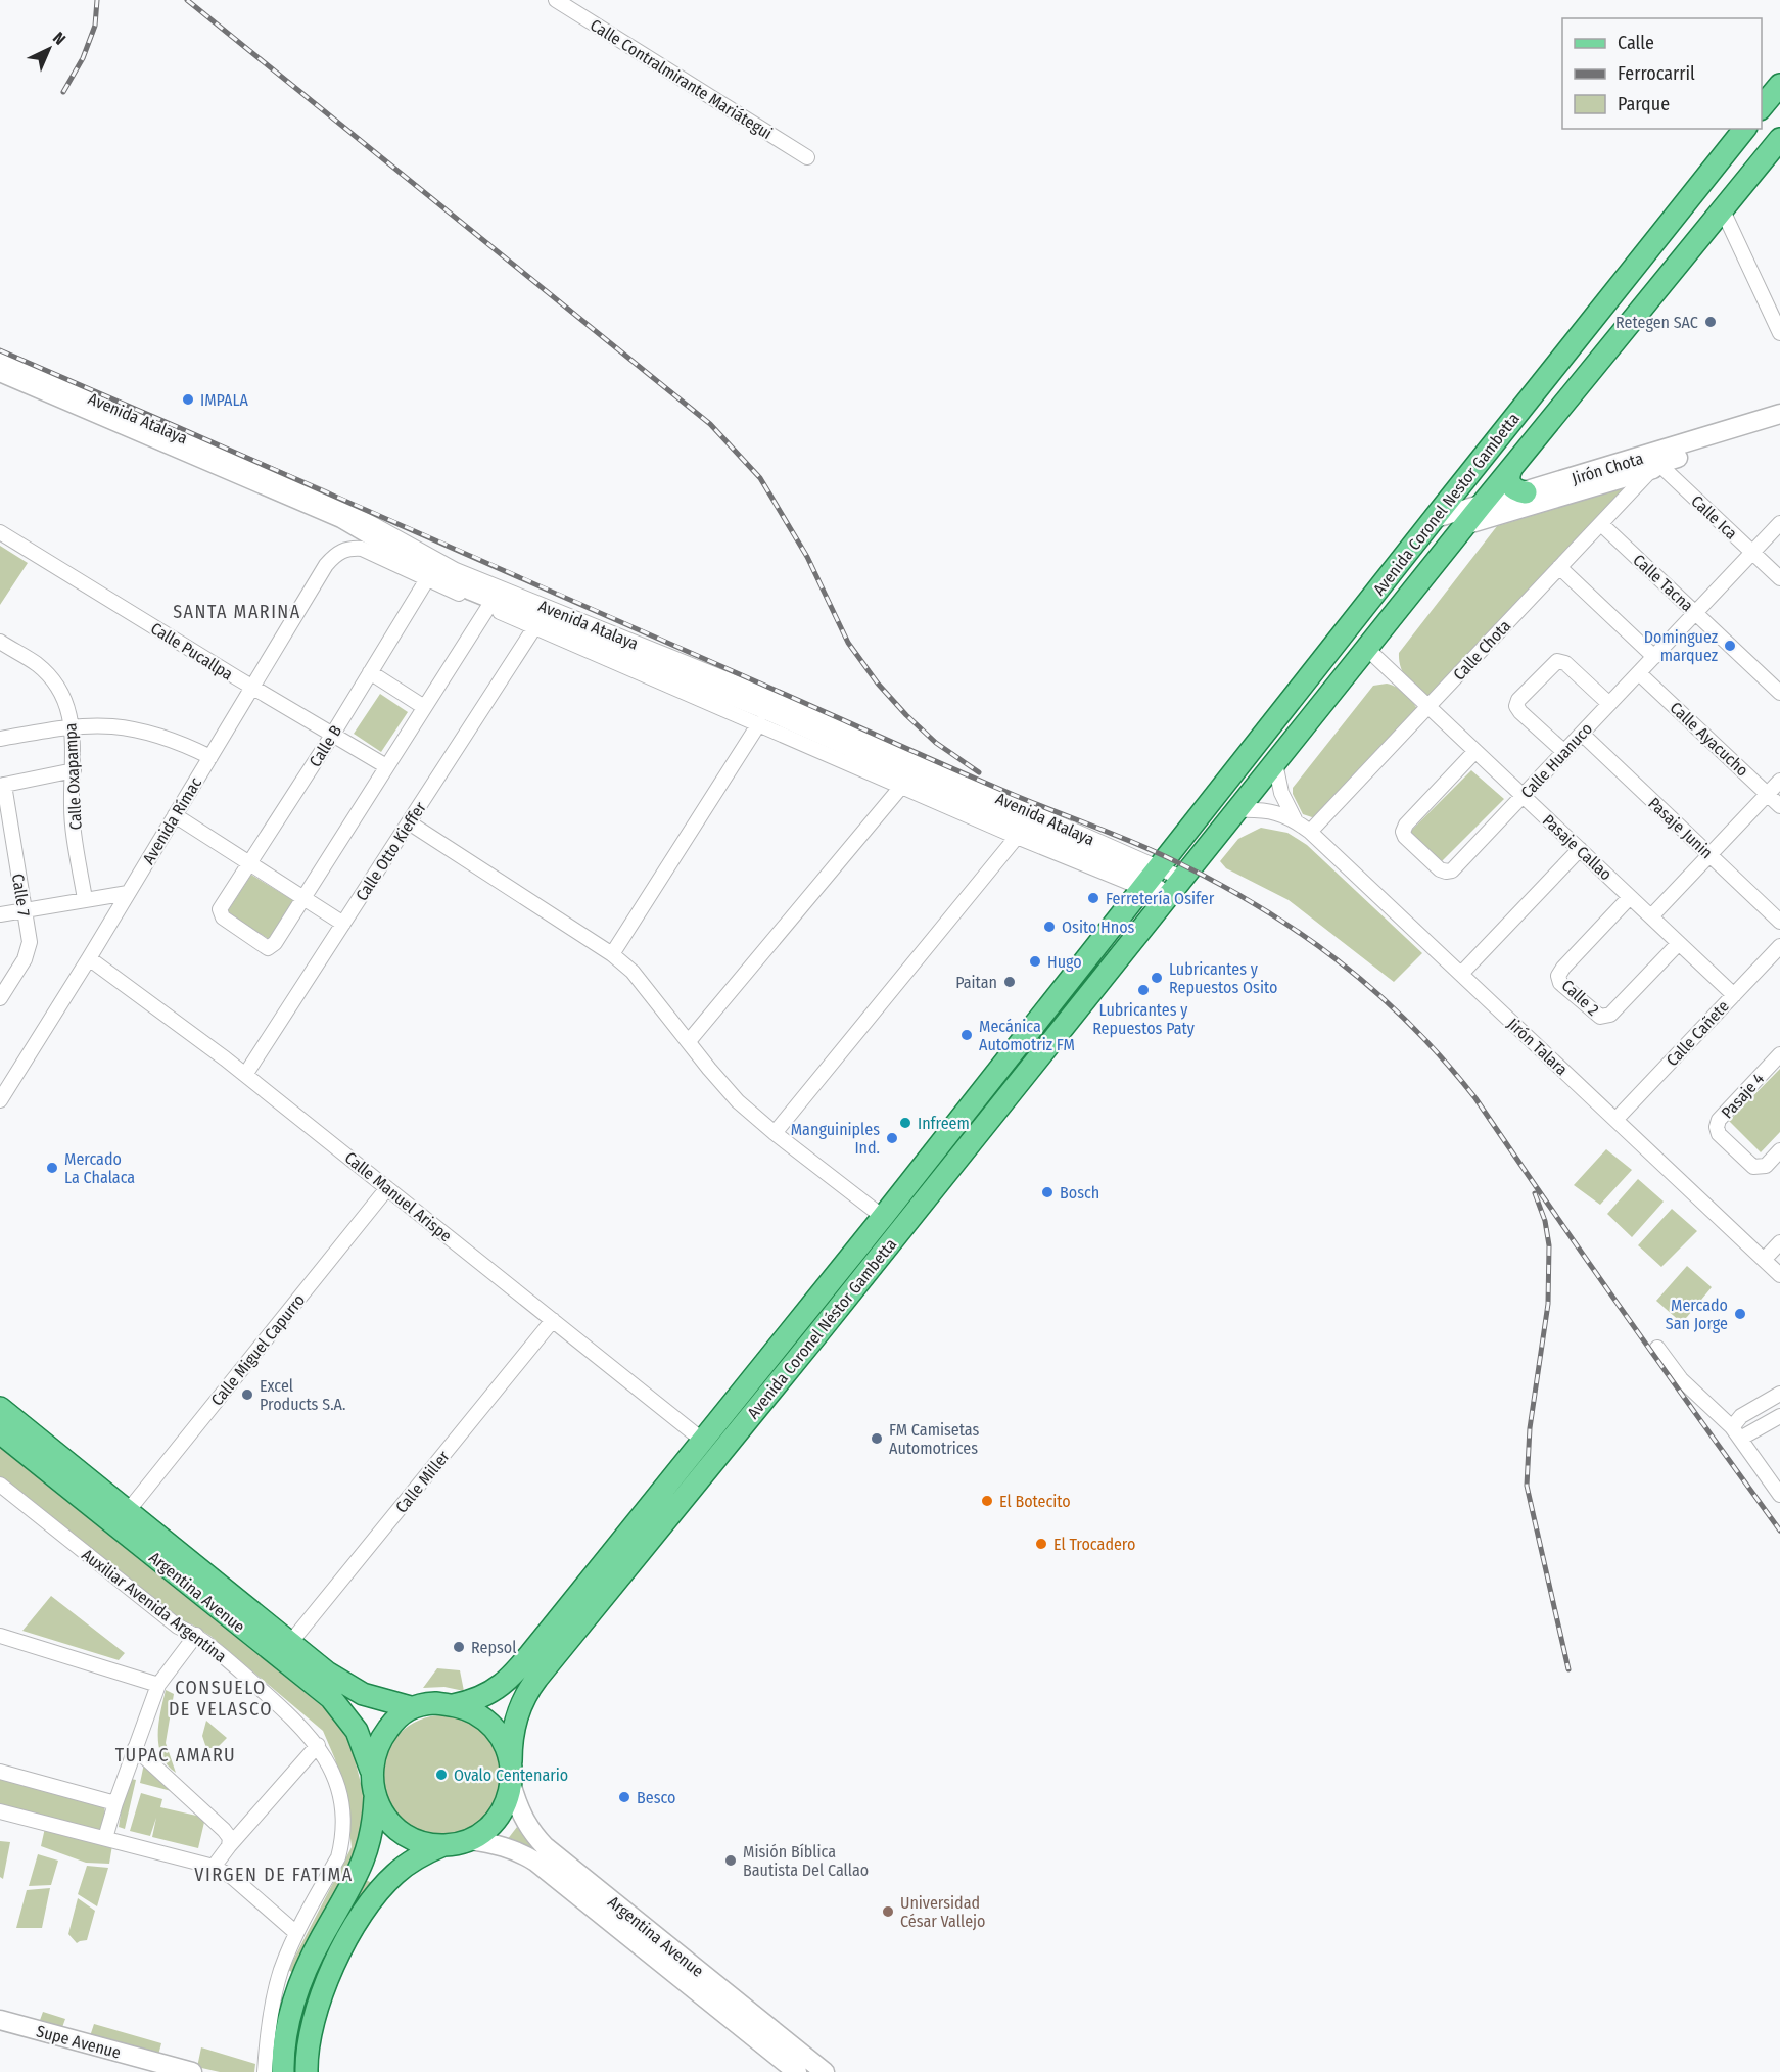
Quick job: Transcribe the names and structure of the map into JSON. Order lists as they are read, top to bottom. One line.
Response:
{"streets":{"main road":["Avenida Atalaya","Jirón Chota","Avenida Coronel Nestor Gambetta","Avenida Coronel Néstor Gambetta","Argentina Avenue","Supe Avenue"],"street":["Calle Contralmirante Mariátegui","Calle Ica","Calle Tacna","Calle Chota","Calle Pucallpa","Calle Ayacucho","Calle B","Calle Huanuco","Calle Oxapampa","Avenida Rímac","Pasaje Junin","Pasaje Callao","Calle Otto Kieffer","Calle 7","Calle 2","Calle Cañete","Jirón Talara","Pasaje 4","Calle Manuel Arispe","Calle Miguel Capurro","Calle Miller","Auxiliar Avenida Argentina"]},"crossings":[["Avenida Atalaya","Avenida Coronel Nestor Gambetta"],["Avenida Atalaya","Calle B"],["Avenida Atalaya","Avenida Rímac"],["Avenida Atalaya","Calle Otto Kieffer"],["Avenida Atalaya","Avenida Coronel Néstor Gambetta"],["Jirón Chota","Avenida Coronel Nestor Gambetta"],["Jirón Chota","Calle Ica"],["Jirón Chota","Calle Chota"],["Avenida Coronel Nestor Gambetta","Pasaje Callao"],["Avenida Coronel Nestor Gambetta","Jirón Talara"],["Avenida Coronel Nestor Gambetta","Avenida Coronel Néstor Gambetta"],["Calle Ica","Calle Chota"],["Calle Ica","Calle Huanuco"],["Calle Tacna","Calle Chota"],["Calle Tacna","Calle Huanuco"],["Calle Chota","Pasaje Callao"],["Calle Chota","Jirón Talara"],["Calle Pucallpa","Calle B"],["Calle Pucallpa","Avenida Rímac"],["Calle Ayacucho","Calle Huanuco"],["Calle Huanuco","Pasaje Junin"],["Calle Huanuco","Pasaje Callao"],["Avenida Rímac","Calle Manuel Arispe"],["Pasaje Callao","Calle 2"],["Pasaje Callao","Calle Cañete"],["Calle Otto Kieffer","Calle Manuel Arispe"],["Calle Cañete","Jirón Talara"],["Calle Manuel Arispe","Avenida Coronel Néstor Gambetta"],["Calle Manuel Arispe","Calle Miguel Capurro"],["Calle Manuel Arispe","Calle Miller"],["Avenida Coronel Néstor Gambetta","Argentina Avenue"],["Calle Miguel Capurro","Argentina Avenue"],["Calle Miller","Argentina Avenue"]],"districts":["SANTA MARINA","CONSUELO DE VELASCO","TUPAC AMARU","VIRGEN DE FATIMA"],"places":["Retegen SAC","IMPALA","Dominguez marquez","Ferretería Osifer","Osito Hnos","Hugo","Lubricantes y Repuestos Osito","Paitan","Lubricantes y Repuestos Paty","Mecánica Automotriz FM","Infreem","Manguiniples Ind.","Mercado La Chalaca","Bosch","Mercado San Jorge","Excel Products S.A.","FM Camisetas Automotrices","El Botecito","El Trocadero","Repsol","Ovalo Centenario","Besco","Misión Bíblica Bautista Del Callao","Universidad César Vallejo"],"legend":["Calle","Ferrocarril","Parque"],"north":"top right"}
